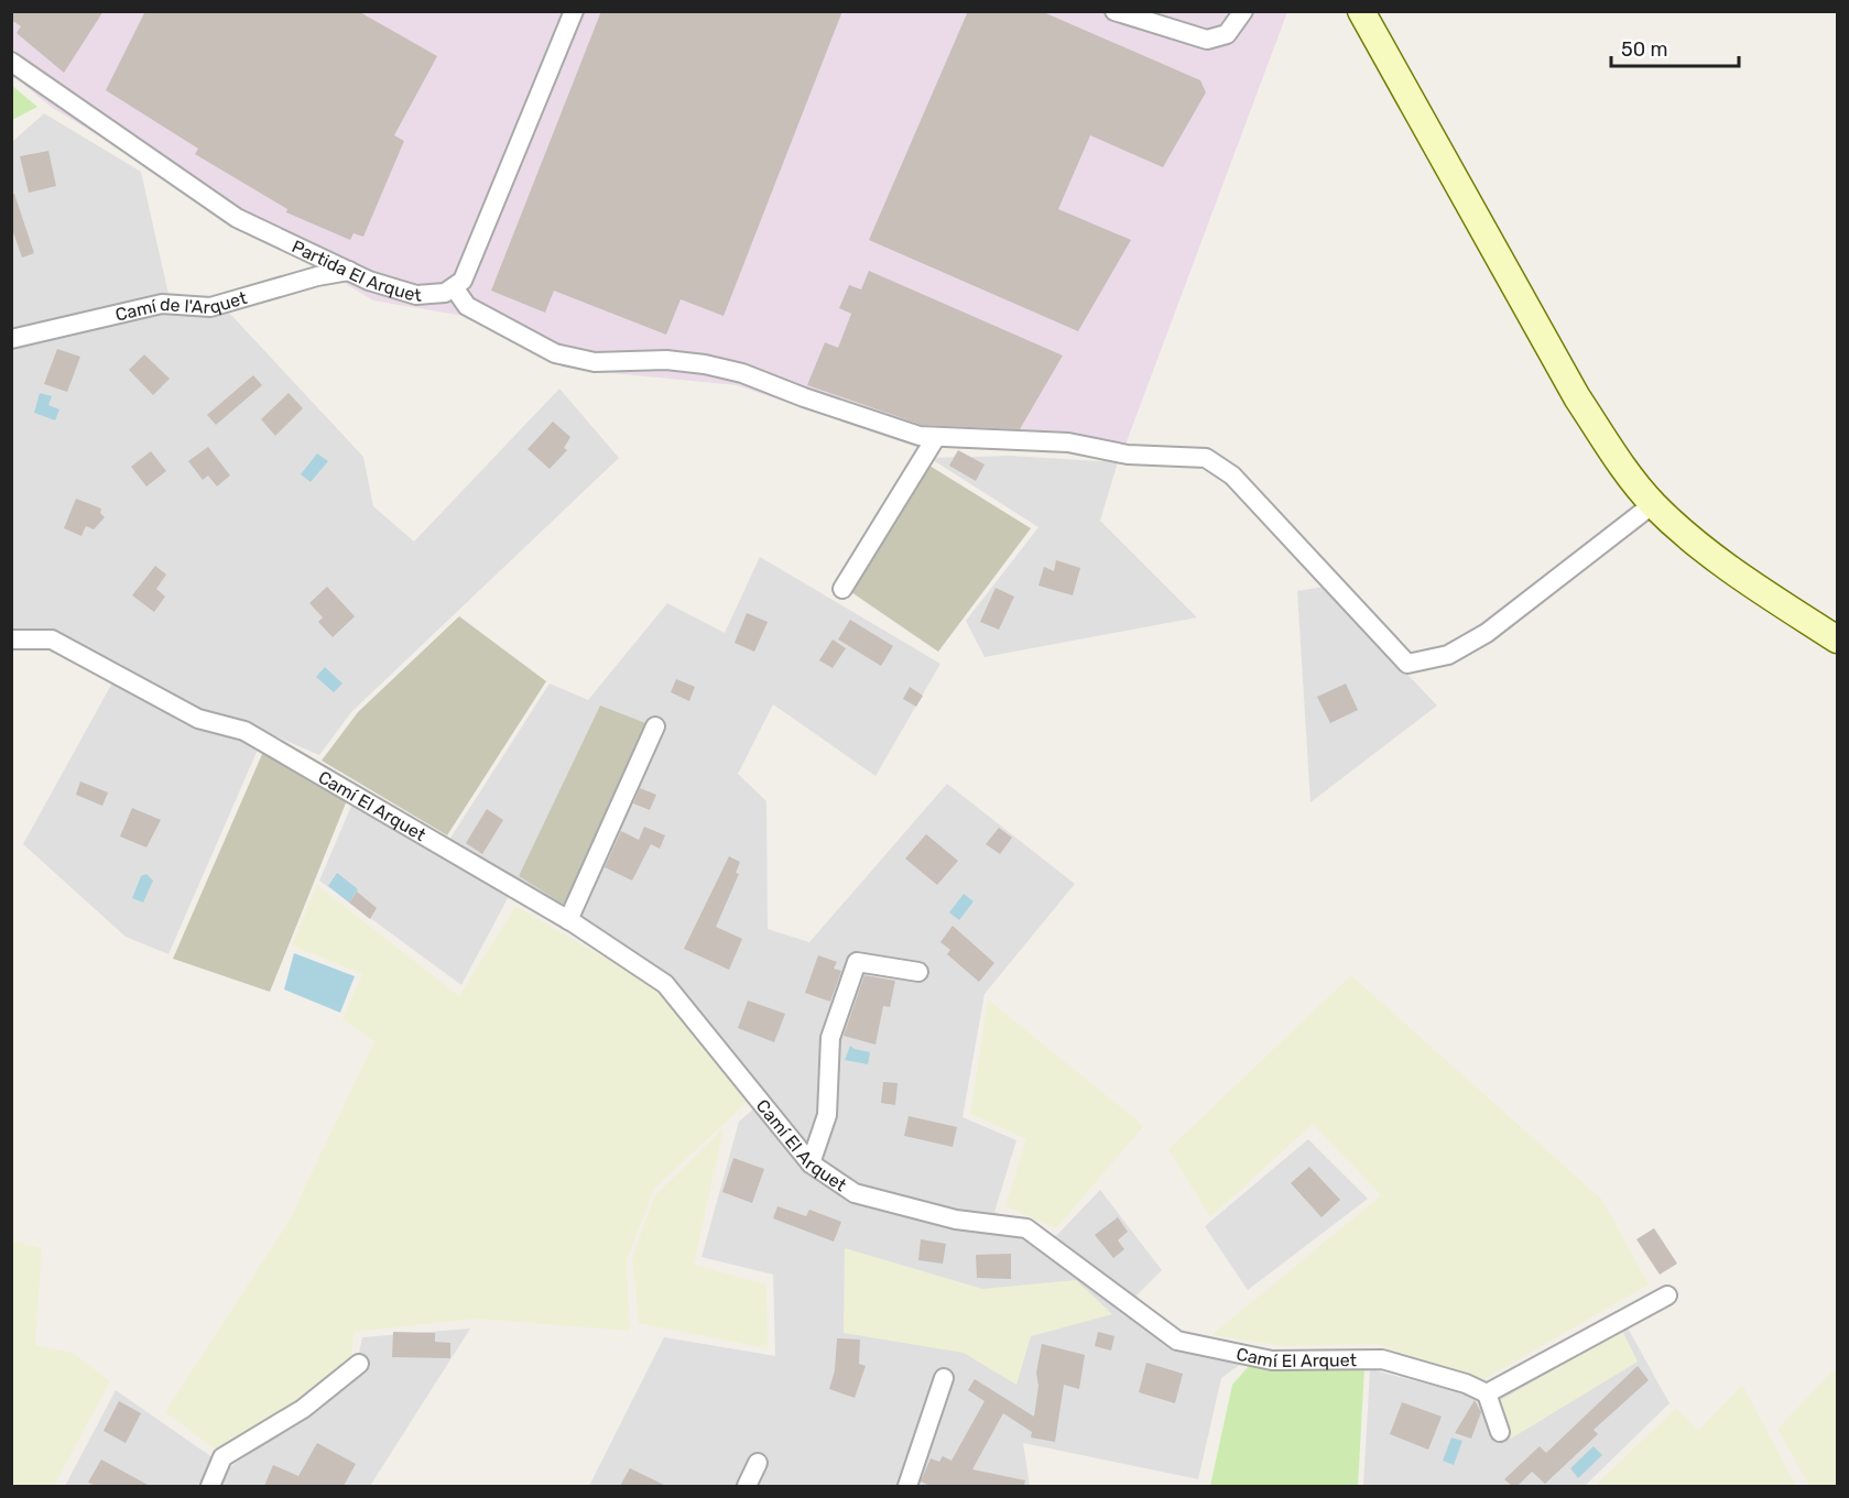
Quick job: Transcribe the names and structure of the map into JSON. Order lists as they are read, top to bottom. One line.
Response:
{"streets":{"street":["Partida El Arquet","Camí de l'Arquet","Camí El Arquet"]},"crossings":[["Partida El Arquet","Camí de l'Arquet"]],"scale_bar":"50 m"}
